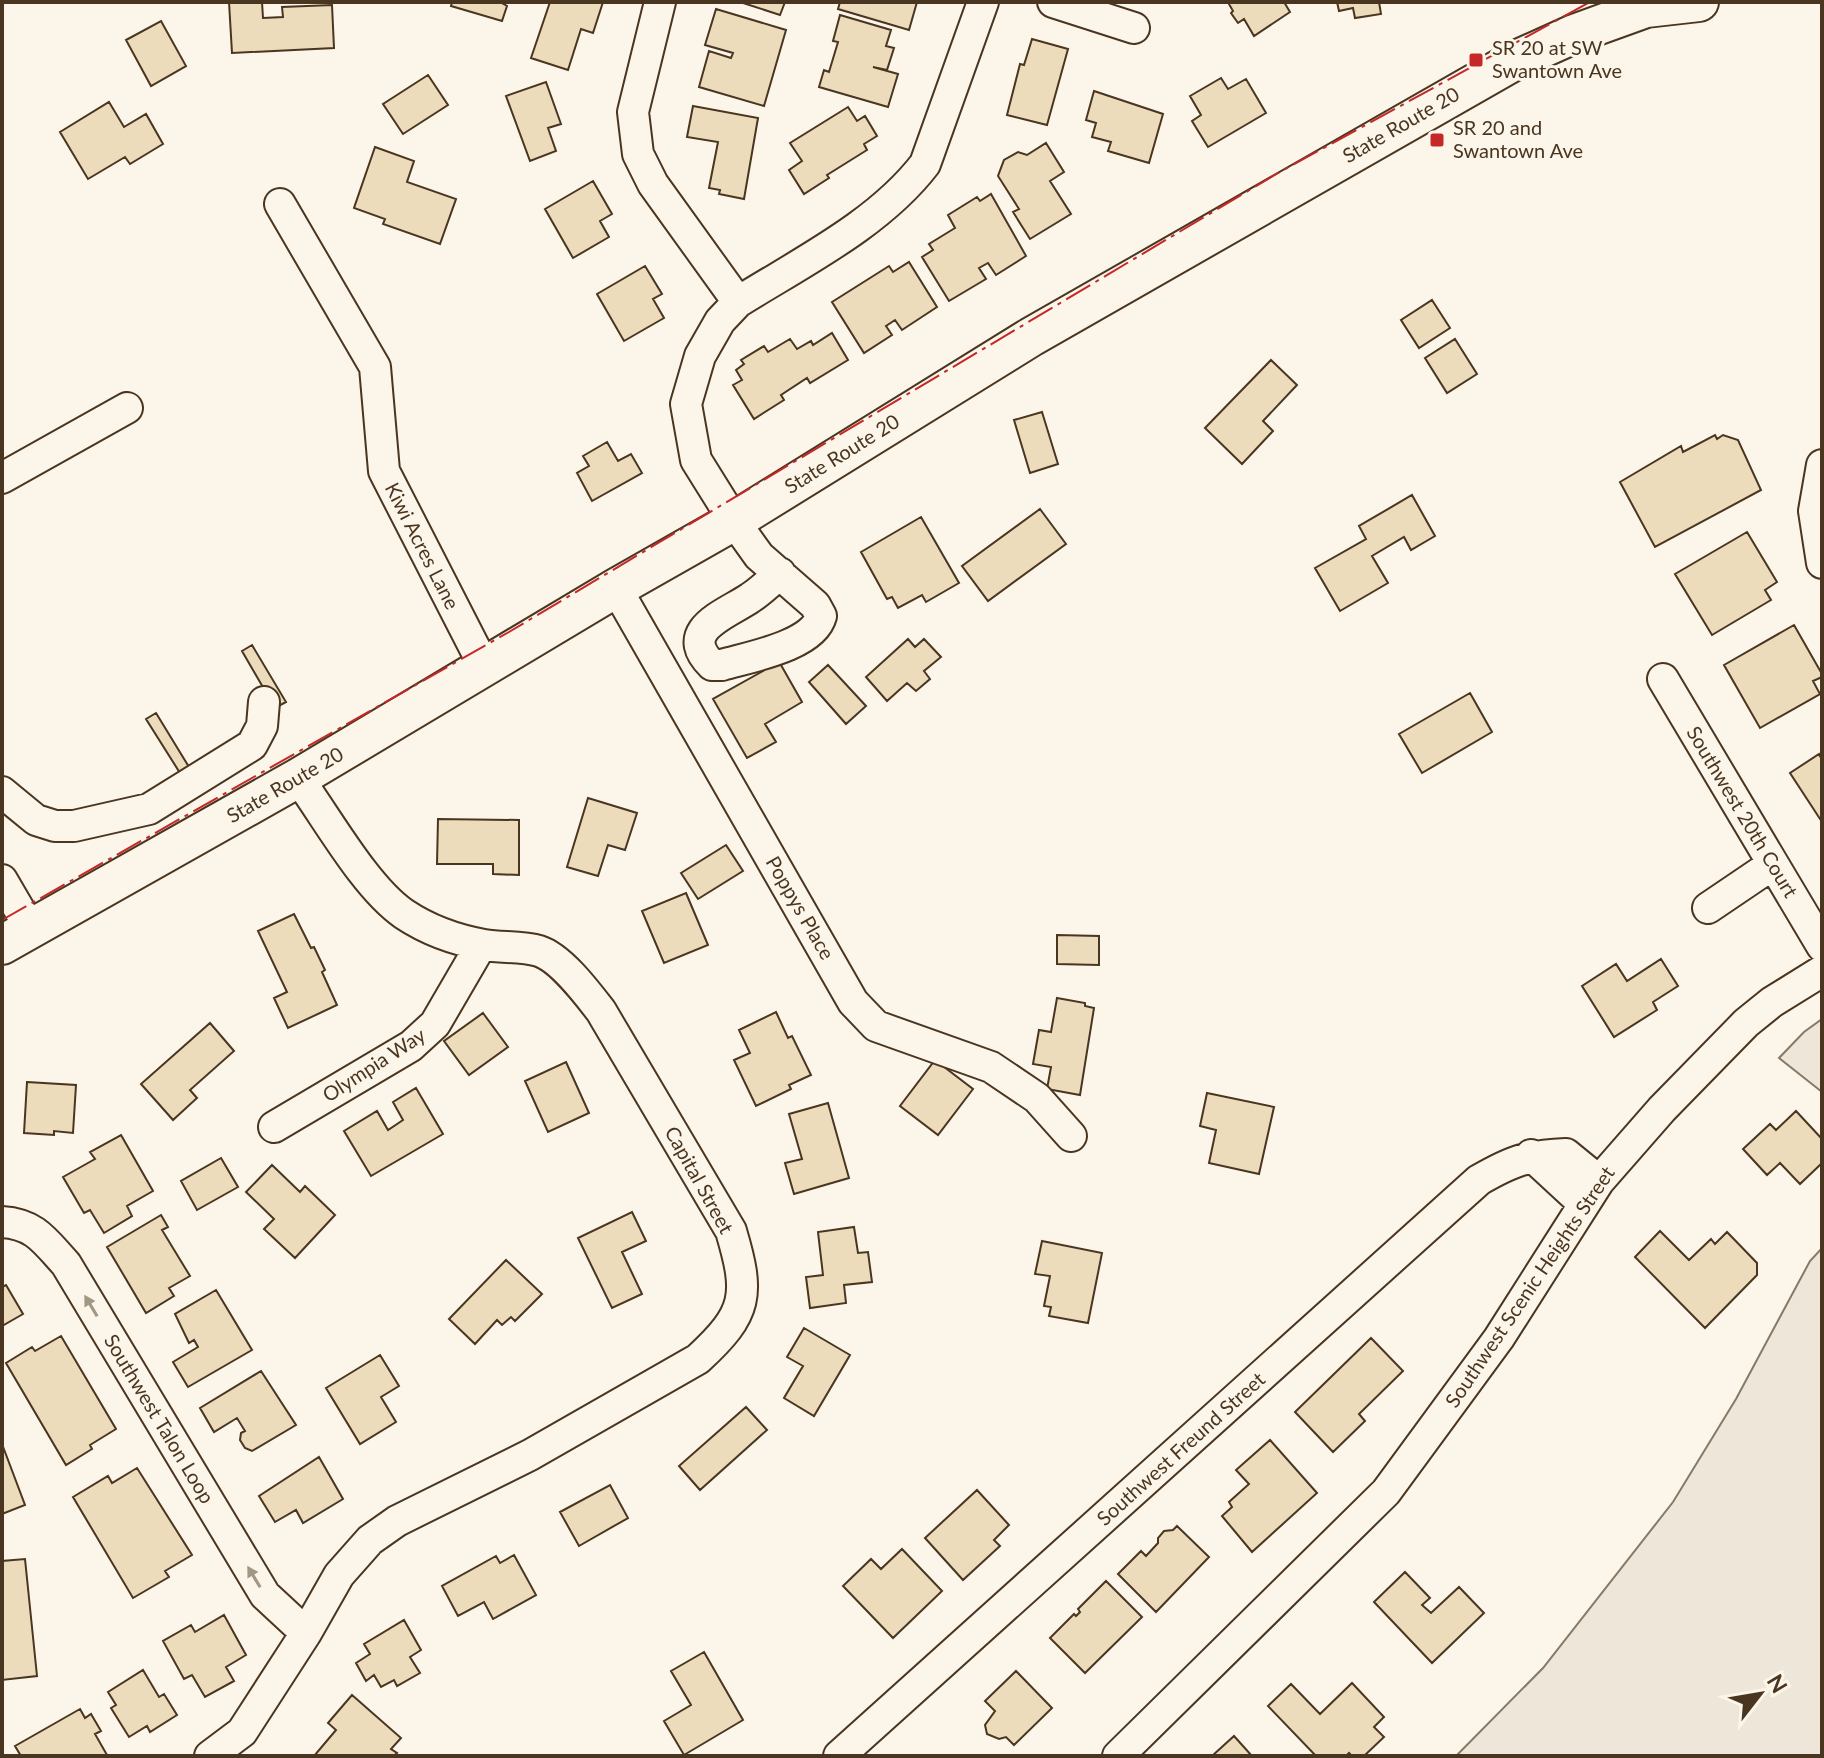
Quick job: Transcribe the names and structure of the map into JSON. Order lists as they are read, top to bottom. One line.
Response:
{"streets":{"main road":["State Route 20"],"street":["Kiwi Acres Lane","Southwest 20th Court","Poppys Place","Olympia Way","Capital Street","Southwest Scenic Heights Street","Southwest Talon Loop","Southwest Freund Street"]},"crossings":[["State Route 20","Kiwi Acres Lane"],["State Route 20","Poppys Place"],["State Route 20","Capital Street"],["Olympia Way","Capital Street"],["Capital Street","Southwest Talon Loop"],["Southwest Scenic Heights Street","Southwest Freund Street"]],"one_way":["Southwest Talon Loop"],"places":{"transit":["SR 20 at SW Swantown Ave","SR 20 and Swantown Ave"]},"north":"top right"}
